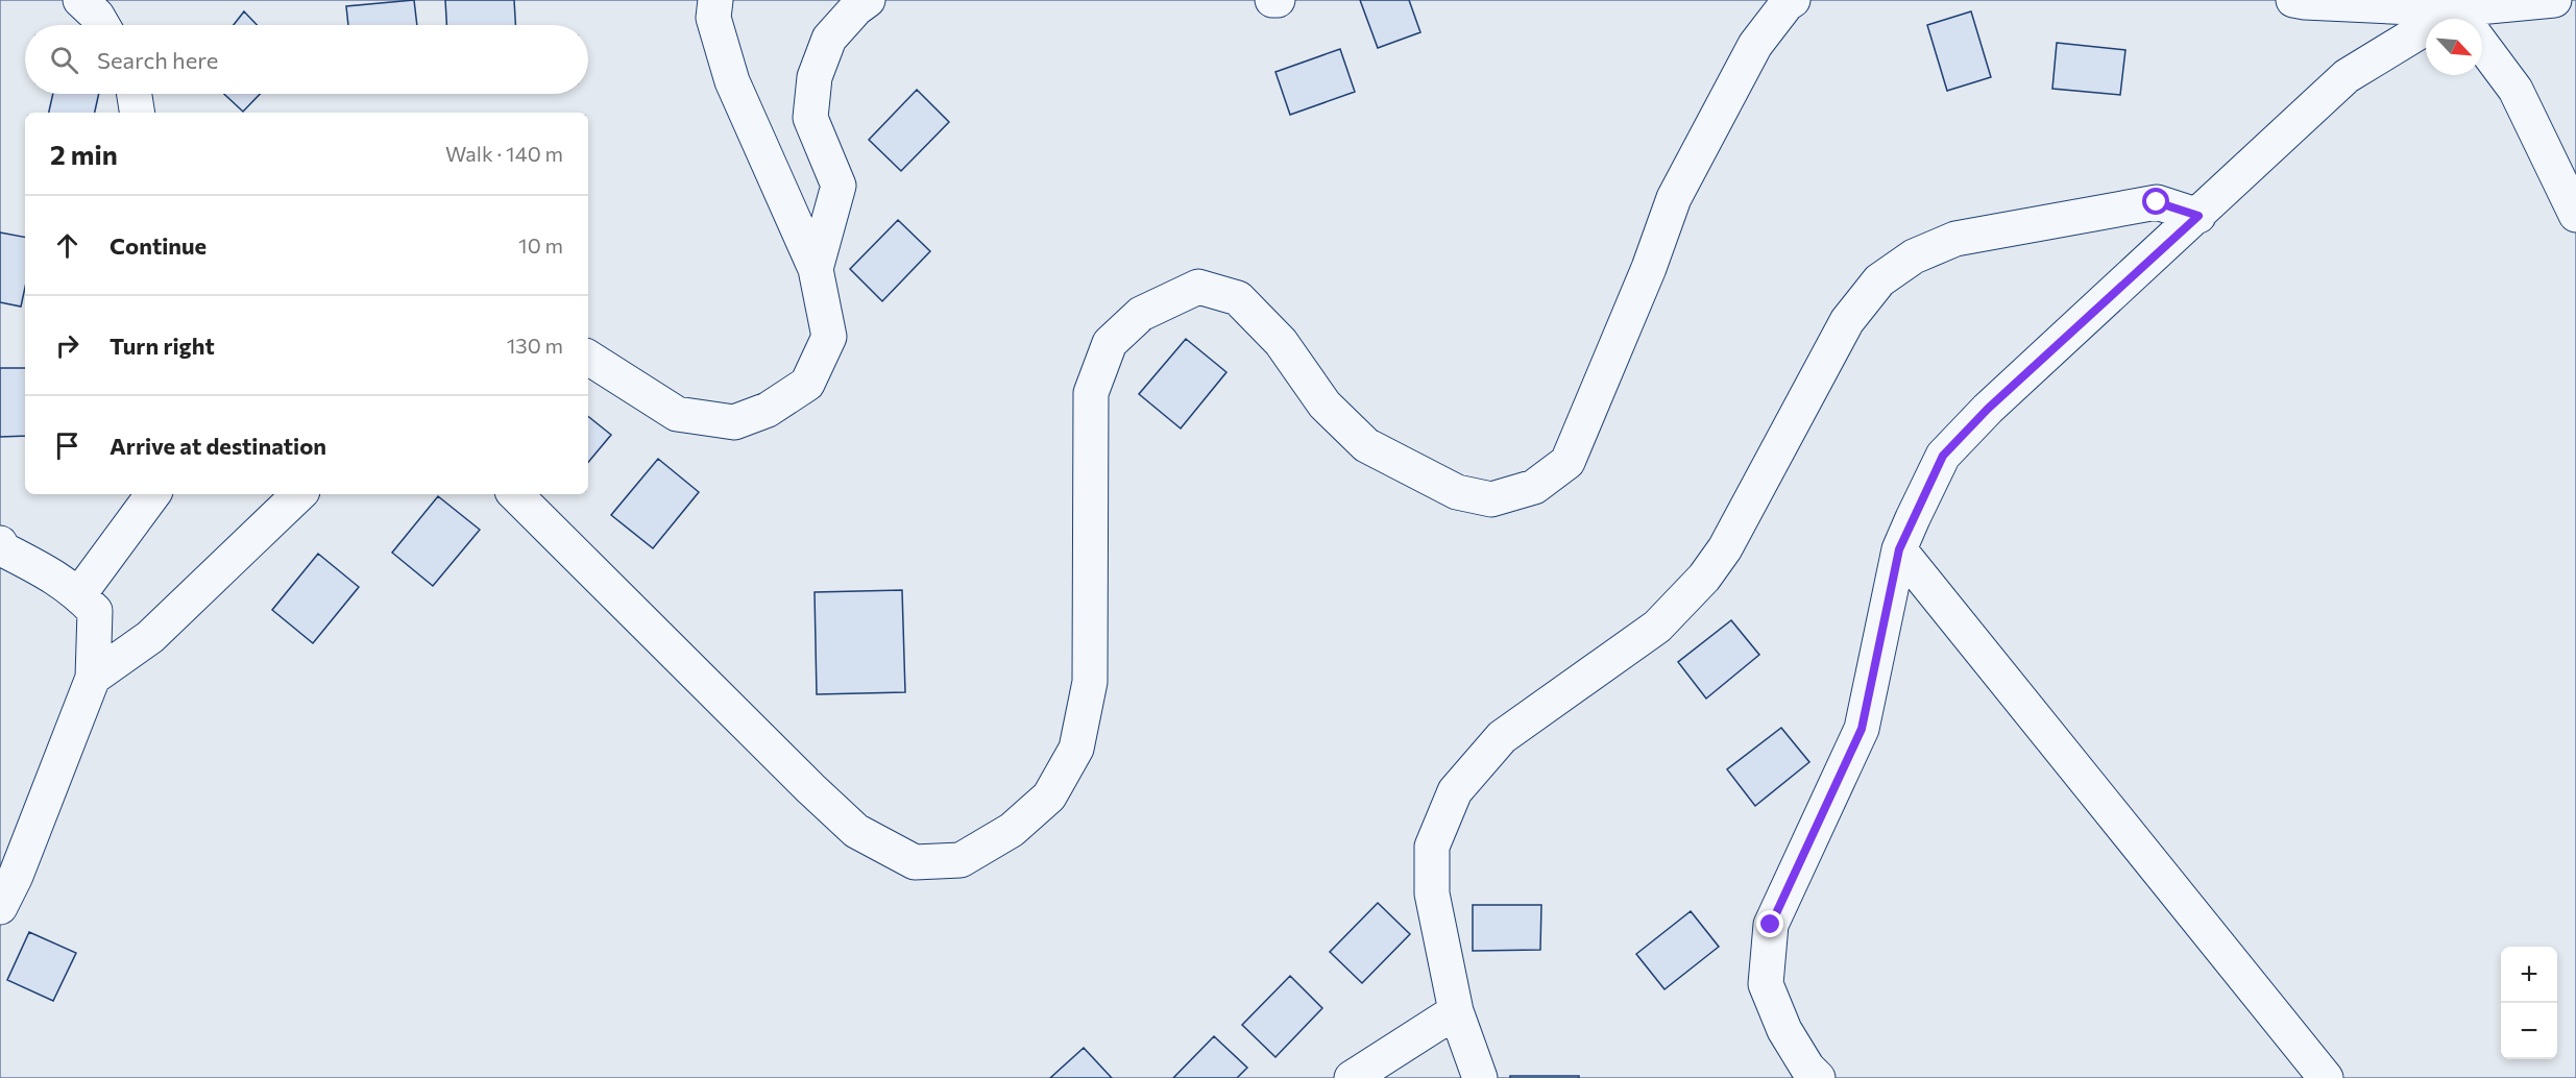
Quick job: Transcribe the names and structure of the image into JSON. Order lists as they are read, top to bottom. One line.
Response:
{"north":"bottom right","page":{"search":"Search here","heading":["2 min","Walk · 140 m"],"list":[["Continue","10 m"],["Turn right","130 m"],"Arrive at destination"],"map_buttons":["+","−"]}}
